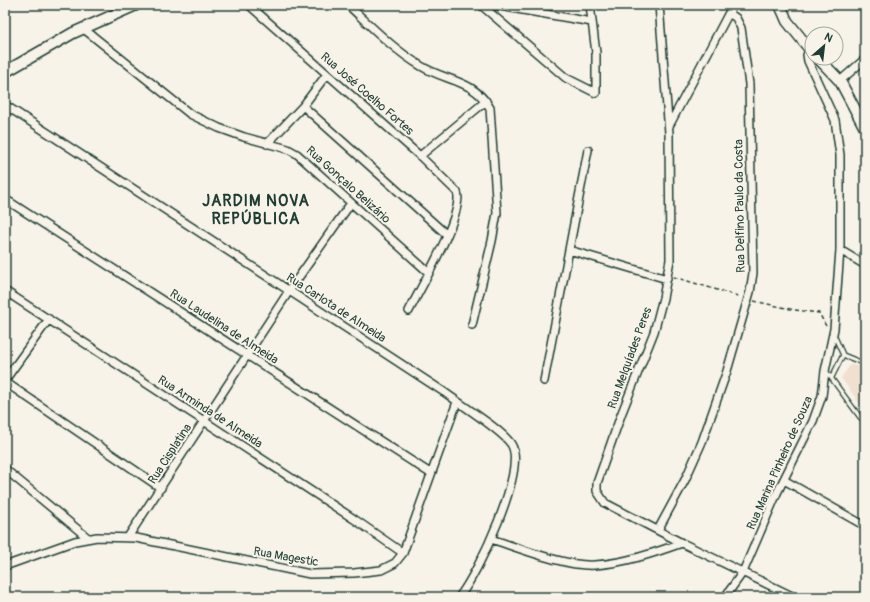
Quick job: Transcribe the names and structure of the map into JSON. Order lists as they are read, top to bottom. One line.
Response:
{"streets":{"street":["Rua José Coelho Fortes","Rua Gonçalo Belizário","Rua Delfino Paulo da Costa","Rua Carlota de Almeida","Rua Laudelina de Almeida","Rua Melquíades Peres","Rua Arminda de Almeida","Rua Cisplatina","Rua Marina Pinheiro de Souza","Rua Magestic"]},"crossings":[["Rua Gonçalo Belizário","Rua Cisplatina"],["Rua Delfino Paulo da Costa","Rua Melquíades Peres"],["Rua Carlota de Almeida","Rua Cisplatina"],["Rua Carlota de Almeida","Rua Magestic"],["Rua Laudelina de Almeida","Rua Cisplatina"],["Rua Laudelina de Almeida","Rua Magestic"],["Rua Melquíades Peres","Rua Marina Pinheiro de Souza"],["Rua Arminda de Almeida","Rua Cisplatina"],["Rua Arminda de Almeida","Rua Magestic"],["Rua Cisplatina","Rua Magestic"]],"districts":["JARDIM NOVA REPÚBLICA"],"north":"top right"}
